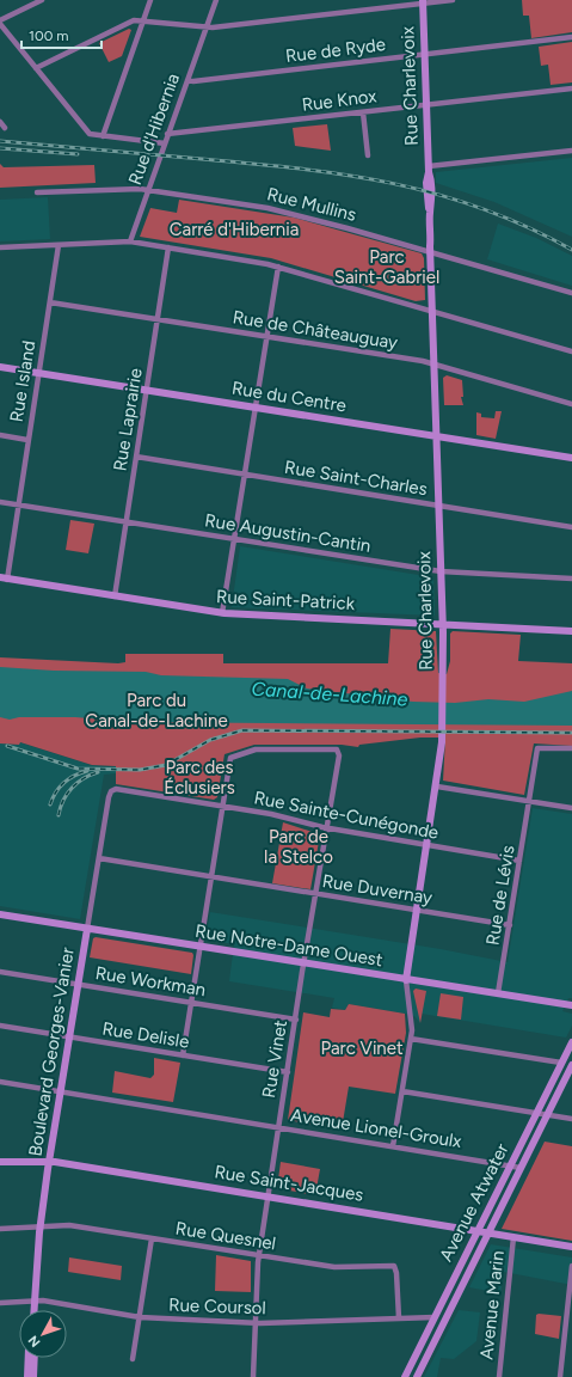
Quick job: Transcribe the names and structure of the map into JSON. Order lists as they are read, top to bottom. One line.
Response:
{"streets":{"main road":["Rue Charlevoix","Rue du Centre","Rue Saint-Patrick","Rue Notre-Dame Ouest","Boulevard Georges-Vanier","Rue Saint-Jacques","Avenue Atwater"],"street":["Rue de Ryde","Rue Knox","Rue d'Hibernia","Rue Mullins","Rue de Châteauguay","Rue Island","Rue Laprairie","Rue Saint-Charles","Rue Augustin-Cantin","Rue Sainte-Cunégonde","Rue Duvernay","Rue de Lévis","Rue Workman","Rue Delisle","Rue Vinet","Avenue Lionel-Groulx","Rue Quesnel","Avenue Marin","Rue Coursol"]},"crossings":[["Rue de Ryde","Rue Charlevoix"],["Rue de Ryde","Rue d'Hibernia"],["Rue Charlevoix","Rue Knox"],["Rue Charlevoix","Rue Mullins"],["Rue Charlevoix","Rue de Châteauguay"],["Rue Charlevoix","Rue du Centre"],["Rue Charlevoix","Rue Saint-Charles"],["Rue Charlevoix","Rue Augustin-Cantin"],["Rue Charlevoix","Rue Saint-Patrick"],["Rue Charlevoix","Rue Sainte-Cunégonde"],["Rue Charlevoix","Rue Duvernay"],["Rue Charlevoix","Rue Notre-Dame Ouest"],["Rue Charlevoix","Avenue Lionel-Groulx"],["Rue Knox","Rue d'Hibernia"],["Rue d'Hibernia","Rue Mullins"],["Rue de Châteauguay","Rue Island"],["Rue de Châteauguay","Rue Laprairie"],["Rue Island","Rue du Centre"],["Rue Island","Rue Augustin-Cantin"],["Rue Island","Rue Saint-Patrick"],["Rue du Centre","Rue Laprairie"],["Rue Laprairie","Rue Saint-Charles"],["Rue Laprairie","Rue Augustin-Cantin"],["Rue Laprairie","Rue Saint-Patrick"],["Rue Sainte-Cunégonde","Rue de Lévis"],["Rue Sainte-Cunégonde","Boulevard Georges-Vanier"],["Rue Sainte-Cunégonde","Rue Vinet"],["Rue Duvernay","Rue de Lévis"],["Rue Duvernay","Boulevard Georges-Vanier"],["Rue Duvernay","Rue Vinet"],["Rue de Lévis","Rue Notre-Dame Ouest"],["Rue Notre-Dame Ouest","Boulevard Georges-Vanier"],["Rue Notre-Dame Ouest","Rue Vinet"],["Rue Workman","Boulevard Georges-Vanier"],["Rue Workman","Rue Vinet"],["Rue Delisle","Boulevard Georges-Vanier"],["Rue Delisle","Rue Vinet"],["Boulevard Georges-Vanier","Avenue Lionel-Groulx"],["Boulevard Georges-Vanier","Rue Saint-Jacques"],["Boulevard Georges-Vanier","Rue Quesnel"],["Boulevard Georges-Vanier","Rue Coursol"],["Rue Vinet","Avenue Lionel-Groulx"],["Rue Vinet","Rue Saint-Jacques"],["Rue Vinet","Rue Quesnel"],["Rue Vinet","Rue Coursol"],["Avenue Lionel-Groulx","Avenue Atwater"],["Rue Saint-Jacques","Avenue Atwater"],["Rue Saint-Jacques","Avenue Marin"],["Avenue Atwater","Rue Coursol"],["Rue Quesnel","Rue Coursol"]],"water":["Canal-de-Lachine"],"parks":["Carré d'Hibernia","Parc Saint-Gabriel","Parc du Canal-de-Lachine","Parc des Éclusiers","Parc de la Stelco","Parc Vinet"],"scale_bar":"100 m","north":"bottom left"}
